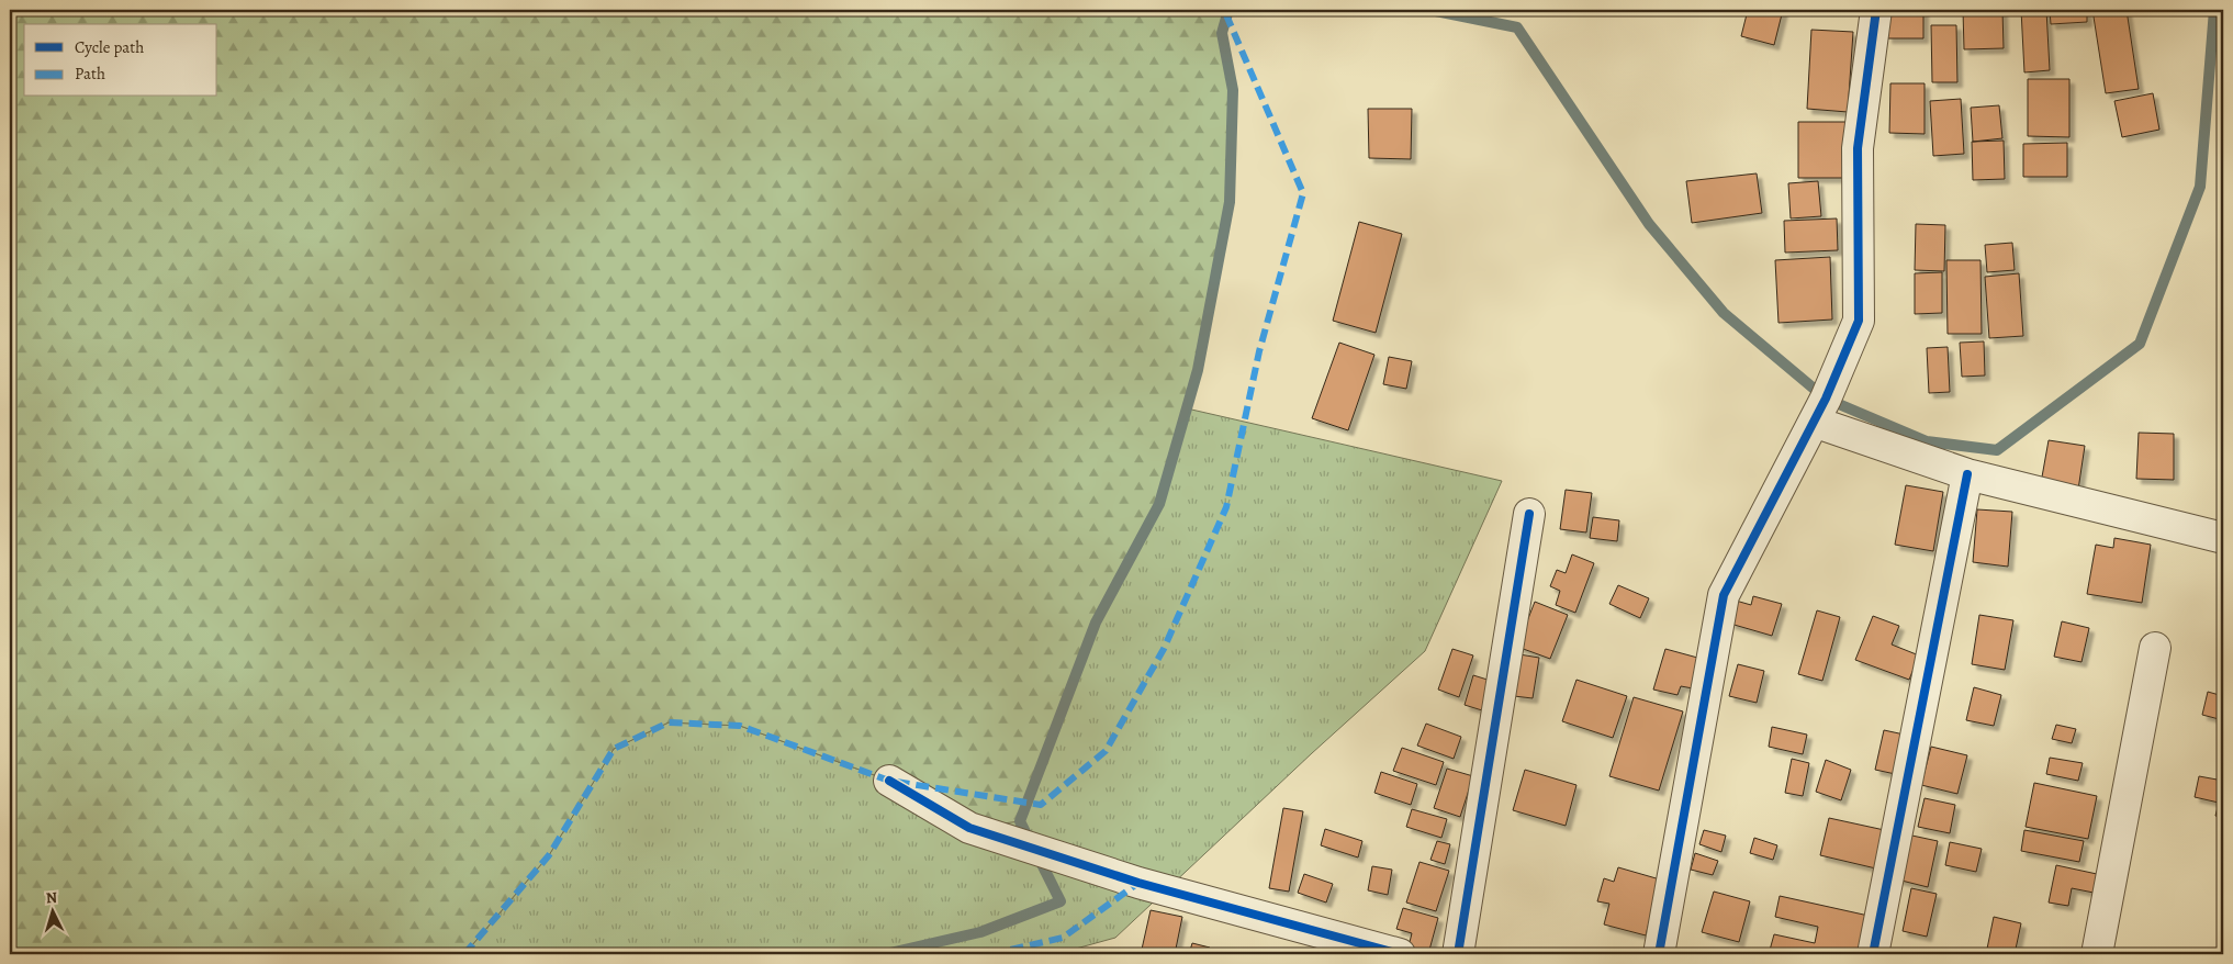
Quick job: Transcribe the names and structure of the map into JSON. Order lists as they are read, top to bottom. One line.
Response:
{"legend":["Cycle path","Path"],"north":"top"}
